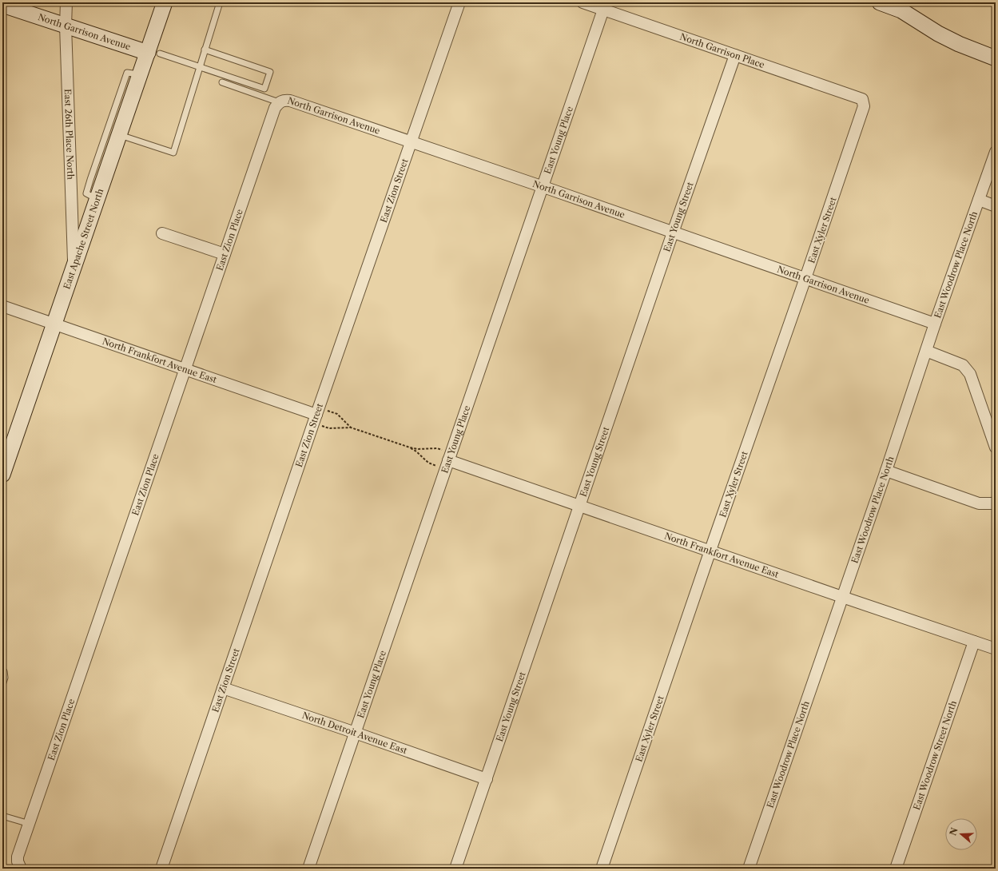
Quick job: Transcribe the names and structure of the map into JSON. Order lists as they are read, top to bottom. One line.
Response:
{"streets":{"main road":["North Garrison Avenue","East Apache Street North"],"street":["North Garrison Place","East 26th Place North","East Young Place","East Zion Street","East Young Street","East Xyler Street","East Zion Place","East Woodrow Place North","North Frankfort Avenue East","North Detroit Avenue East","East Woodrow Street North"]},"crossings":[["North Garrison Avenue","East 26th Place North"],["North Garrison Avenue","East Young Place"],["North Garrison Avenue","East Zion Street"],["North Garrison Avenue","East Young Street"],["North Garrison Avenue","East Xyler Street"],["North Garrison Avenue","East Apache Street North"],["North Garrison Avenue","East Zion Place"],["North Garrison Avenue","East Woodrow Place North"],["North Garrison Place","East Young Place"],["North Garrison Place","East Young Street"],["North Garrison Place","East Xyler Street"],["East 26th Place North","East Apache Street North"],["East Young Place","North Frankfort Avenue East"],["East Young Place","North Detroit Avenue East"],["East Zion Street","North Frankfort Avenue East"],["East Zion Street","North Detroit Avenue East"],["East Young Street","North Frankfort Avenue East"],["East Young Street","North Detroit Avenue East"],["East Xyler Street","North Frankfort Avenue East"],["East Apache Street North","North Frankfort Avenue East"],["East Zion Place","North Frankfort Avenue East"],["East Woodrow Place North","North Frankfort Avenue East"],["North Frankfort Avenue East","East Woodrow Street North"]],"north":"left"}
